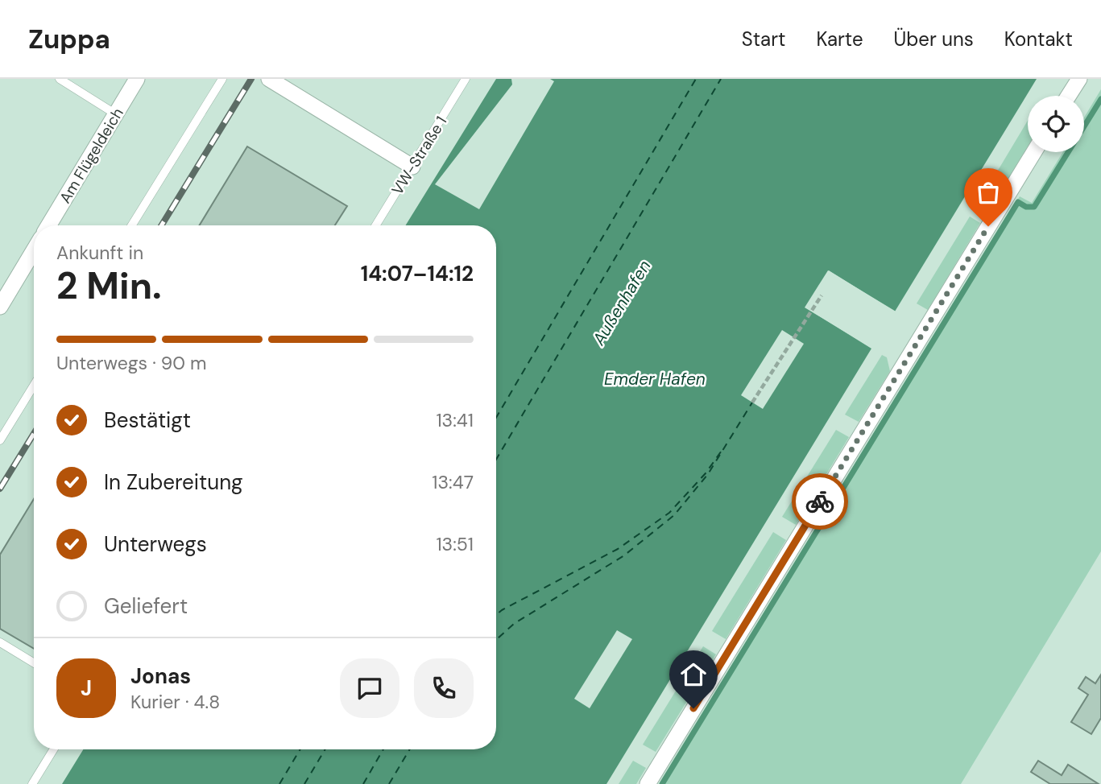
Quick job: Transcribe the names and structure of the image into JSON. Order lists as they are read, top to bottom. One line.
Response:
{"streets":{"street":["Am Flügeldeich"],"lane":["VW-Straße 1"]},"water":["Außenhafen","Emder Hafen"],"page":{"header":"Zuppa","nav":["Start","Karte","Über uns","Kontakt"],"heading":["2 Min.","Ankunft in","14:07–14:12"],"panel":["Jonas","Kurier · 4.8"],"bar":"Unterwegs · 90 m","list":[["Bestätigt","13:41"],["In Zubereitung","13:47"],["Unterwegs","13:51"],"Geliefert"],"round":"J"}}
